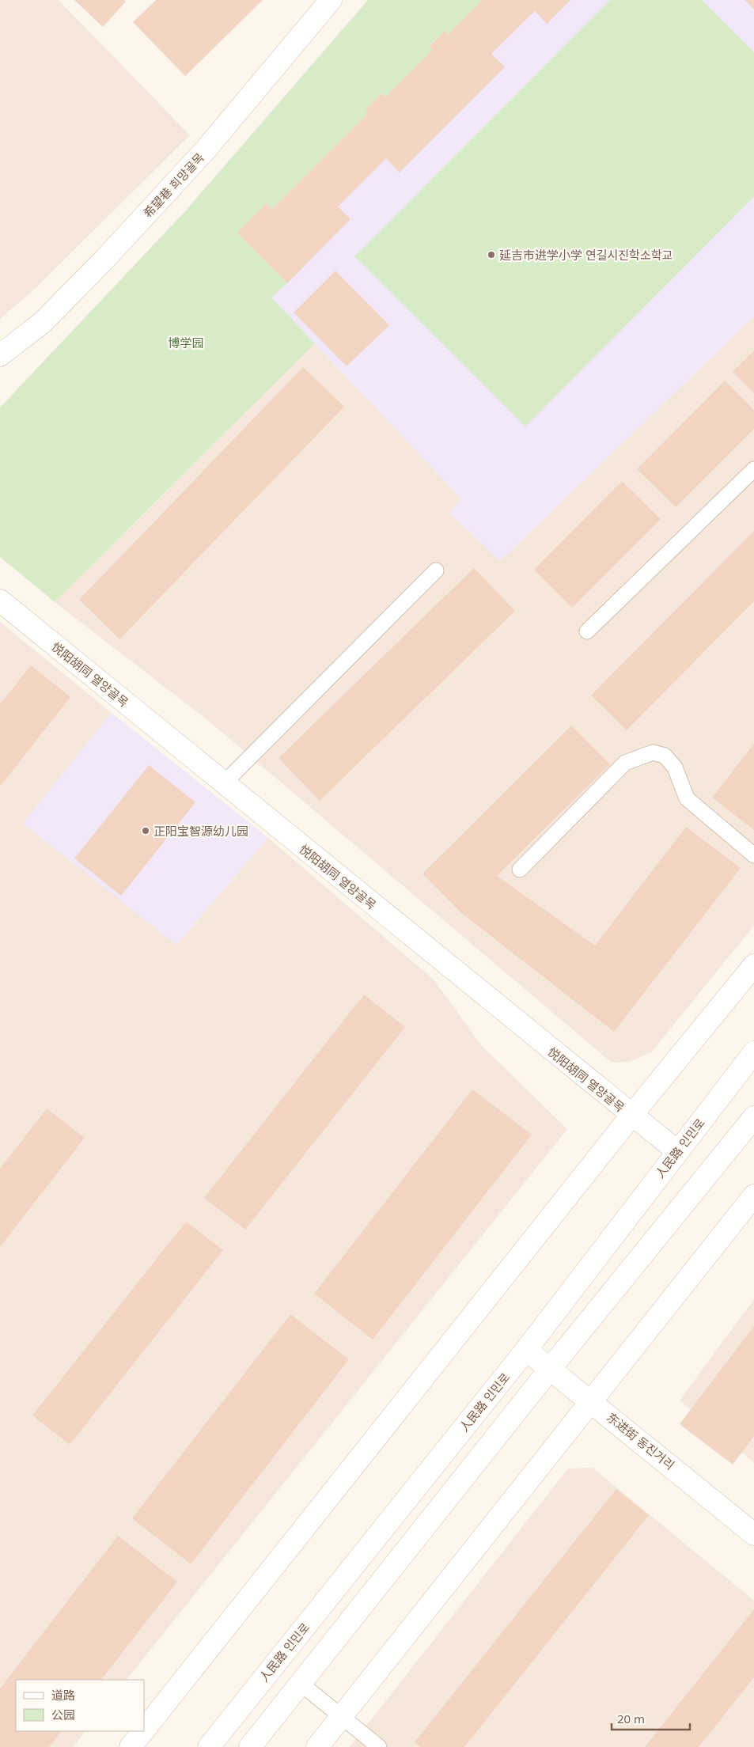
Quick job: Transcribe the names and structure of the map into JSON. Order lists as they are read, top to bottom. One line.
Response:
{"streets":{"street":["希望巷 희망골목","悦阳胡同 열양골목","人民路 인민로","东进街 동진거리"]},"crossings":[["悦阳胡同 열양골목","人民路 인민로"],["人民路 인민로","东进街 동진거리"]],"parks":["博学园"],"places":["延吉市进学小学 연길시진학소학교","正阳宝智源幼儿园"],"legend":["道路","公园"],"scale_bar":"20 m"}
